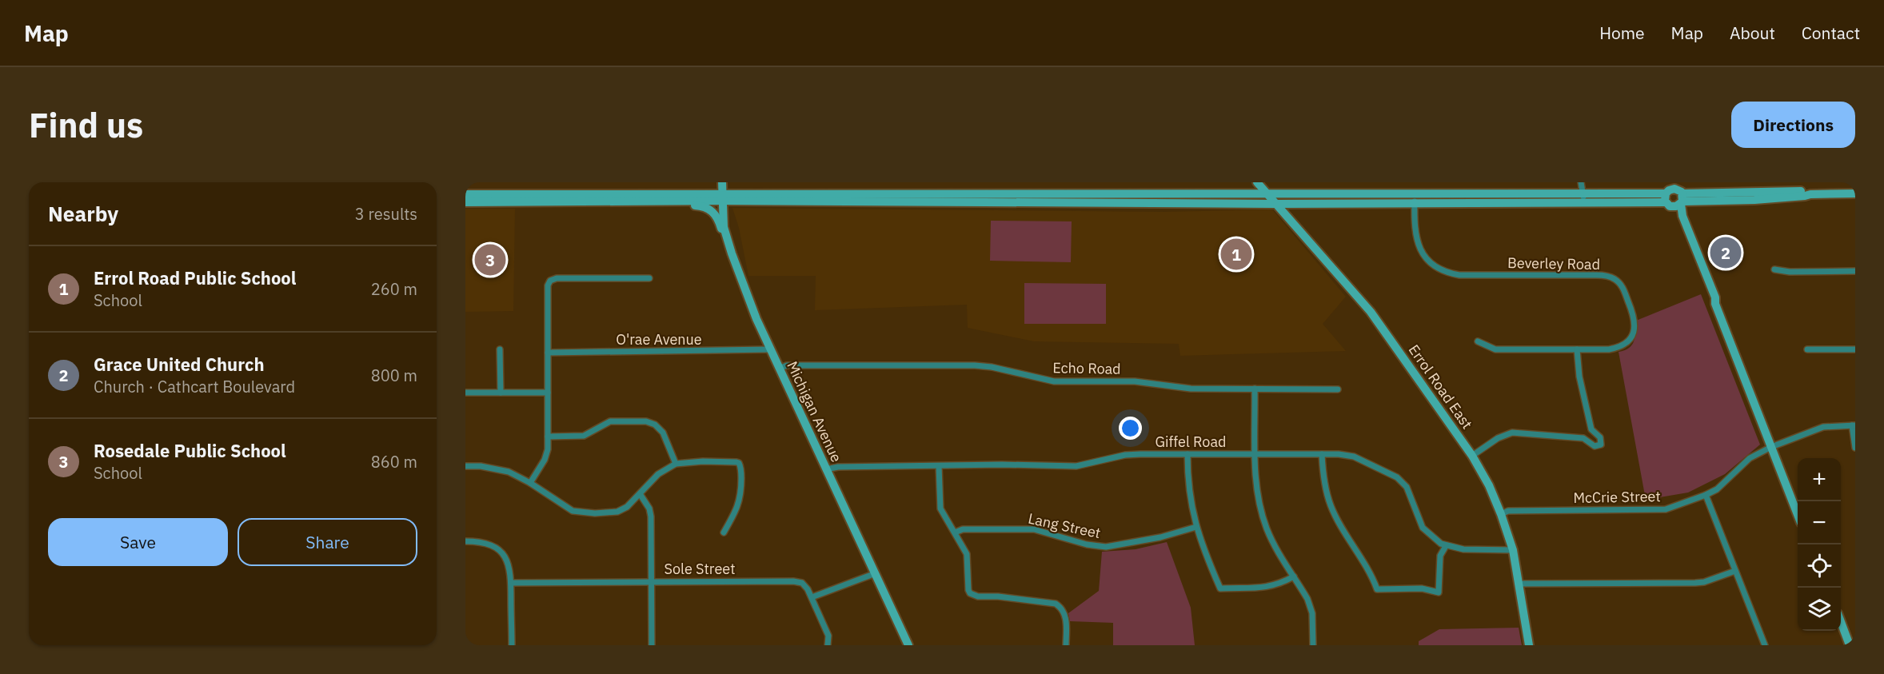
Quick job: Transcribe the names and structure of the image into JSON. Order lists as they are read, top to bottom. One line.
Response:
{"streets":{"main road":["Errol Road East","Michigan Avenue"],"street":["Beverley Road","O'rae Avenue","Echo Road","Giffel Road","McCrie Street","Lang Street","Sole Street"]},"crossings":[["O'rae Avenue","Michigan Avenue"],["Echo Road","Michigan Avenue"],["Errol Road East","Giffel Road"],["Errol Road East","McCrie Street"],["Michigan Avenue","Giffel Road"]],"page":{"header":"Map","nav":["Home","Map","About","Contact"],"buttons":["Directions",["Save","Share"]],"title":"Find us","heading":["Nearby","3 results"],"pins":["2","1","3"],"list":[{"mark":"1","name":"Errol Road Public School","note":"School","value":"260 m"},{"mark":"2","name":"Grace United Church","note":"Church · Cathcart Boulevard","value":"800 m"},{"mark":"3","name":"Rosedale Public School","note":"School","value":"860 m"}],"map_buttons":["+","−"]}}
